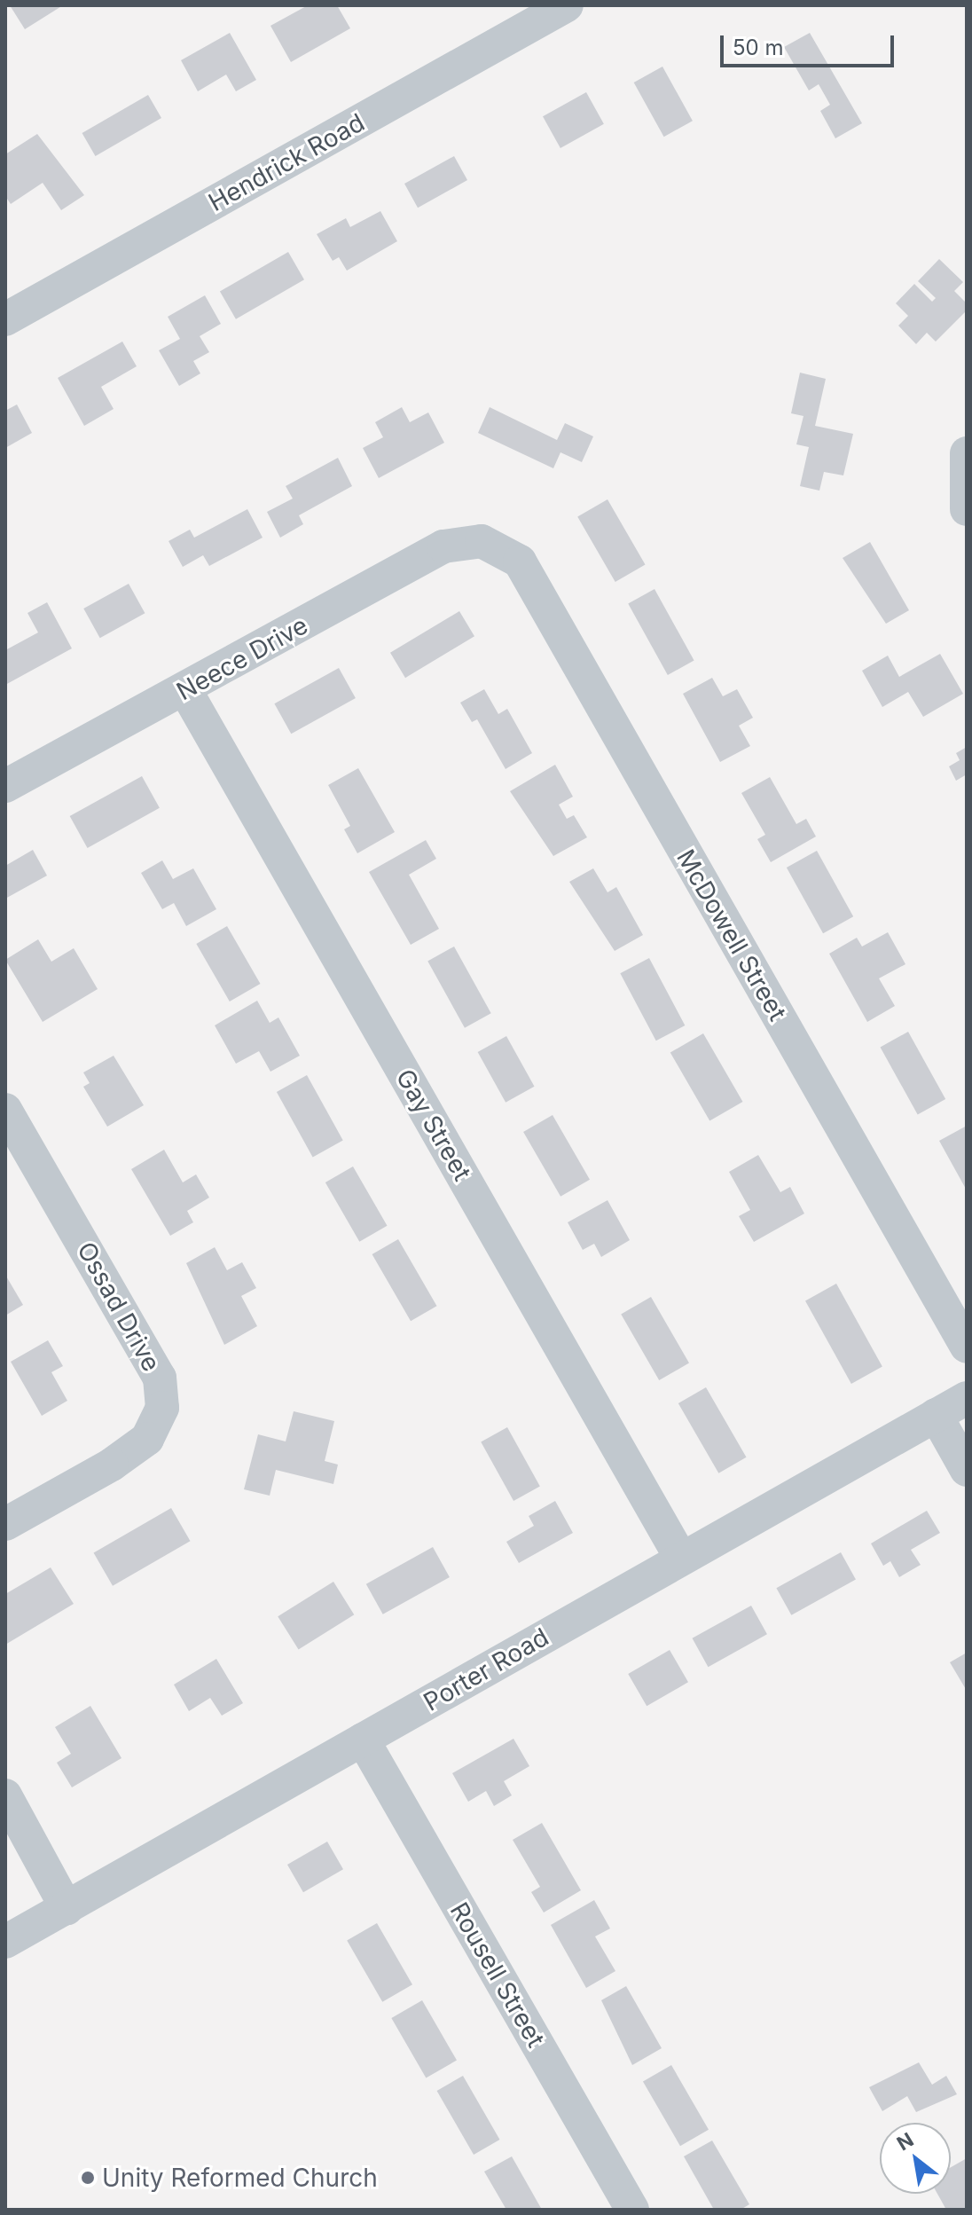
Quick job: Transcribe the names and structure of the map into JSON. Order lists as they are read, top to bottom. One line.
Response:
{"streets":{"street":["Hendrick Road","Neece Drive","McDowell Street","Gay Street","Ossad Drive","Porter Road","Rousell Street"]},"crossings":[["Neece Drive","McDowell Street"],["Neece Drive","Gay Street"],["Gay Street","Porter Road"],["Porter Road","Rousell Street"]],"places":["Unity Reformed Church"],"scale_bar":"50 m","north":"top left"}
